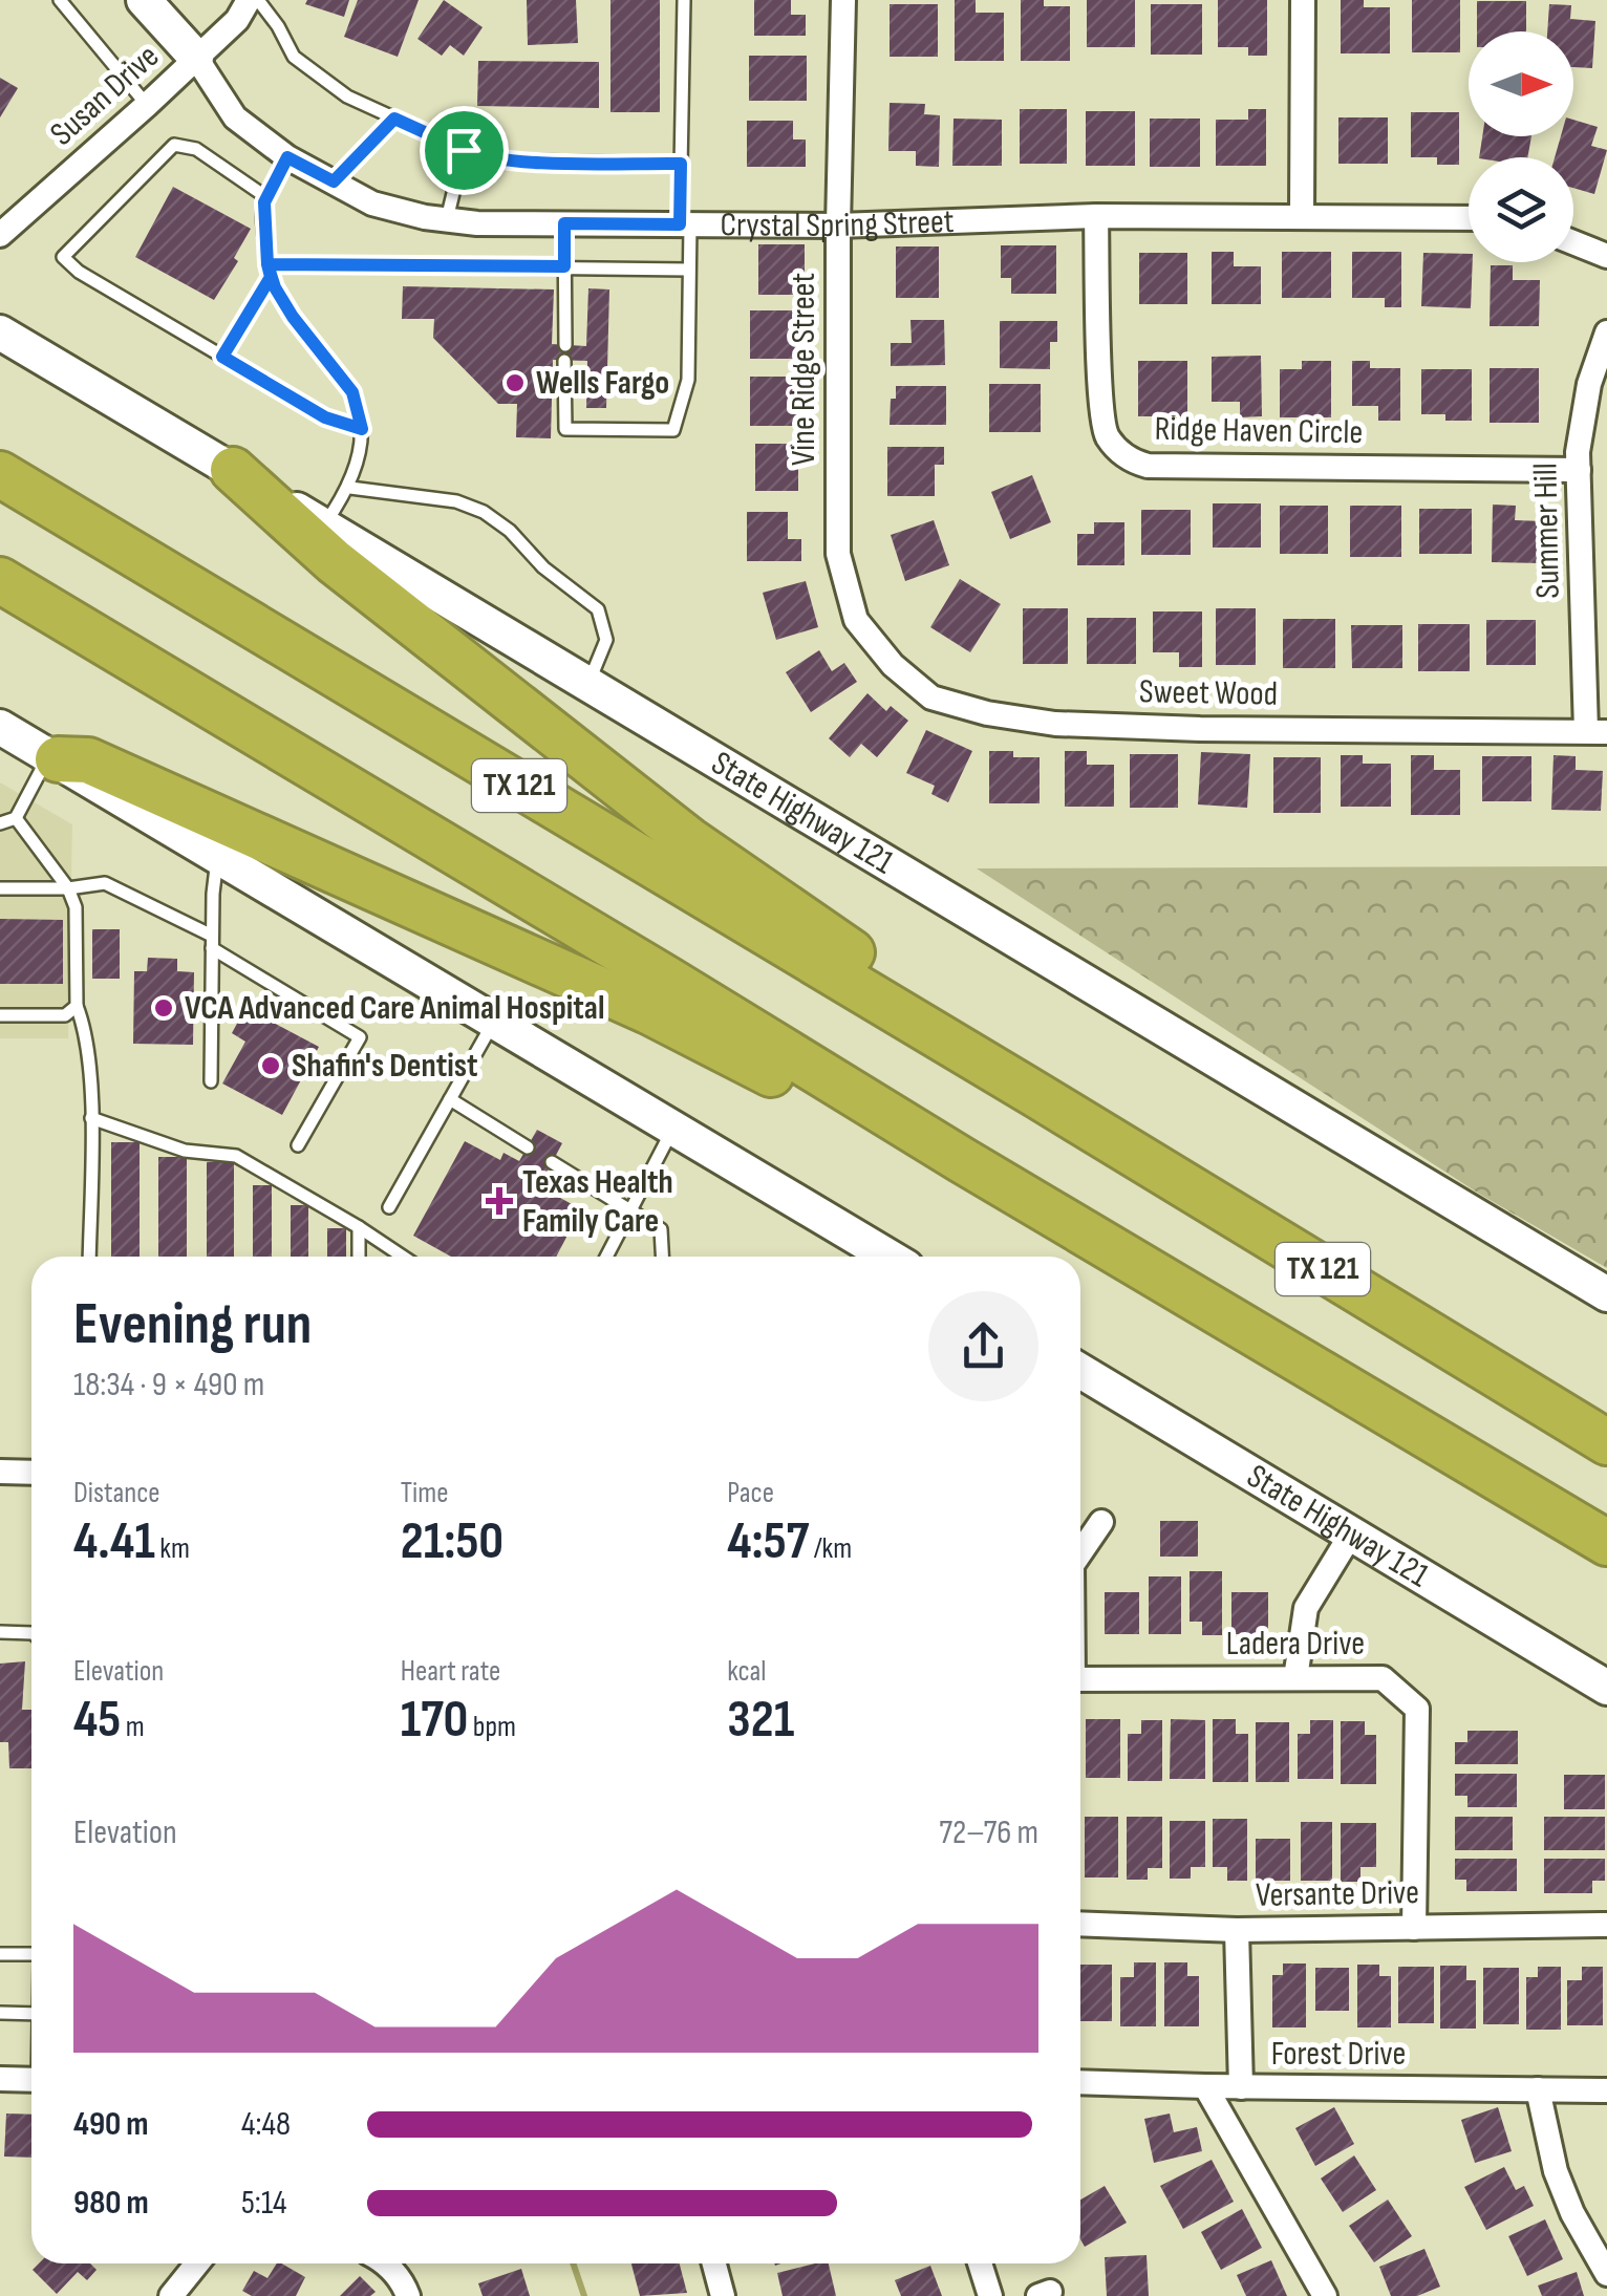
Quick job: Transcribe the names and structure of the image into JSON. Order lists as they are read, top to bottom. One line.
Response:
{"streets":{"highway":["TX 121"],"main road":["Crystal Spring Street","State Highway 121"],"street":["Susan Drive","Vine Ridge Street","Ridge Haven Circle","Summer Hill","Sweet Wood","Ladera Drive","Versante Drive","Forest Drive"]},"crossings":[["Susan Drive","Crystal Spring Street"],["Crystal Spring Street","Vine Ridge Street"],["Crystal Spring Street","Ridge Haven Circle"],["Vine Ridge Street","Sweet Wood"],["Ridge Haven Circle","Summer Hill"],["Summer Hill","Sweet Wood"],["Ladera Drive","Versante Drive"]],"places":{"other":["Wells Fargo","VCA Advanced Care Animal Hospital","Shafin's Dentist"],"health":["Texas Health Family Care"]},"north":"right","page":{"heading":["Evening run","18:34 · 9 × 490 m"],"stats":[["Distance","4.41 km"],["Time","21:50"],["Pace","4:57 /km"],["Elevation","45 m"],["Heart rate","170 bpm"],["kcal","321"]],"chart":["Elevation","72–76 m"],"list":[{"name":"490 m","note":"4:48"},{"name":"980 m","note":"5:14"}]}}
